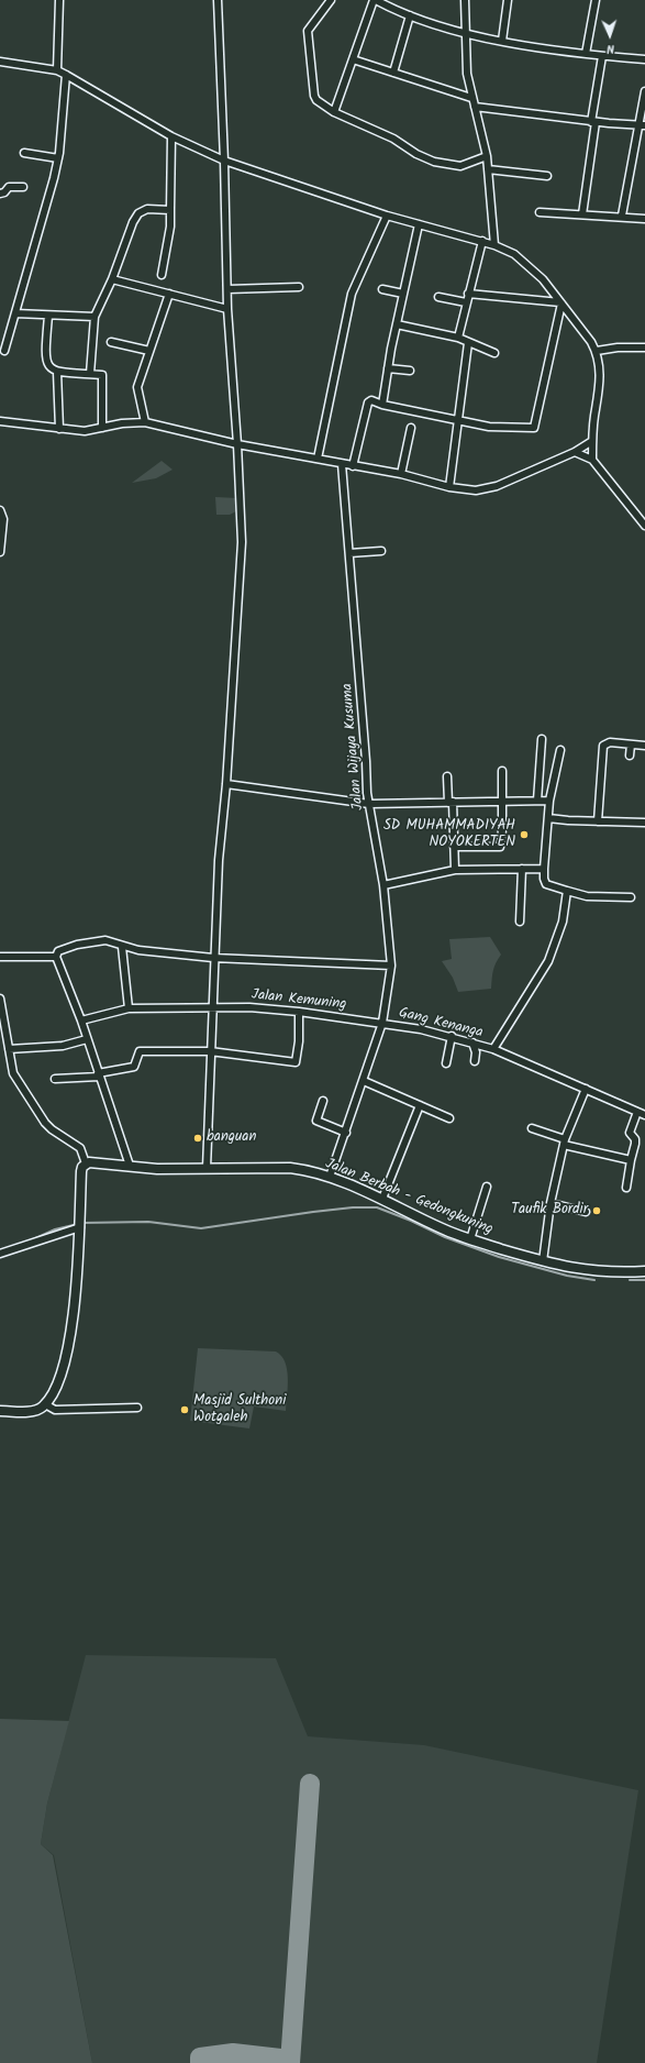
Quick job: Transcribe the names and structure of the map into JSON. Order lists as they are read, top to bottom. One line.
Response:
{"streets":{"main road":["Jalan Berbah - Gedongkuning"],"street":["Jalan Wijaya Kusuma","Jalan Kemuning","Gang Kenanga"]},"crossings":[["Jalan Wijaya Kusuma","Jalan Kemuning"],["Jalan Wijaya Kusuma","Gang Kenanga"],["Jalan Wijaya Kusuma","Jalan Berbah - Gedongkuning"],["Jalan Kemuning","Gang Kenanga"]],"places":["SD MUHAMMADIYAH NOYOKERTEN","banguan","Taufik Bordir","Masjid Sulthoni Wotgaleh"],"north":"bottom"}
